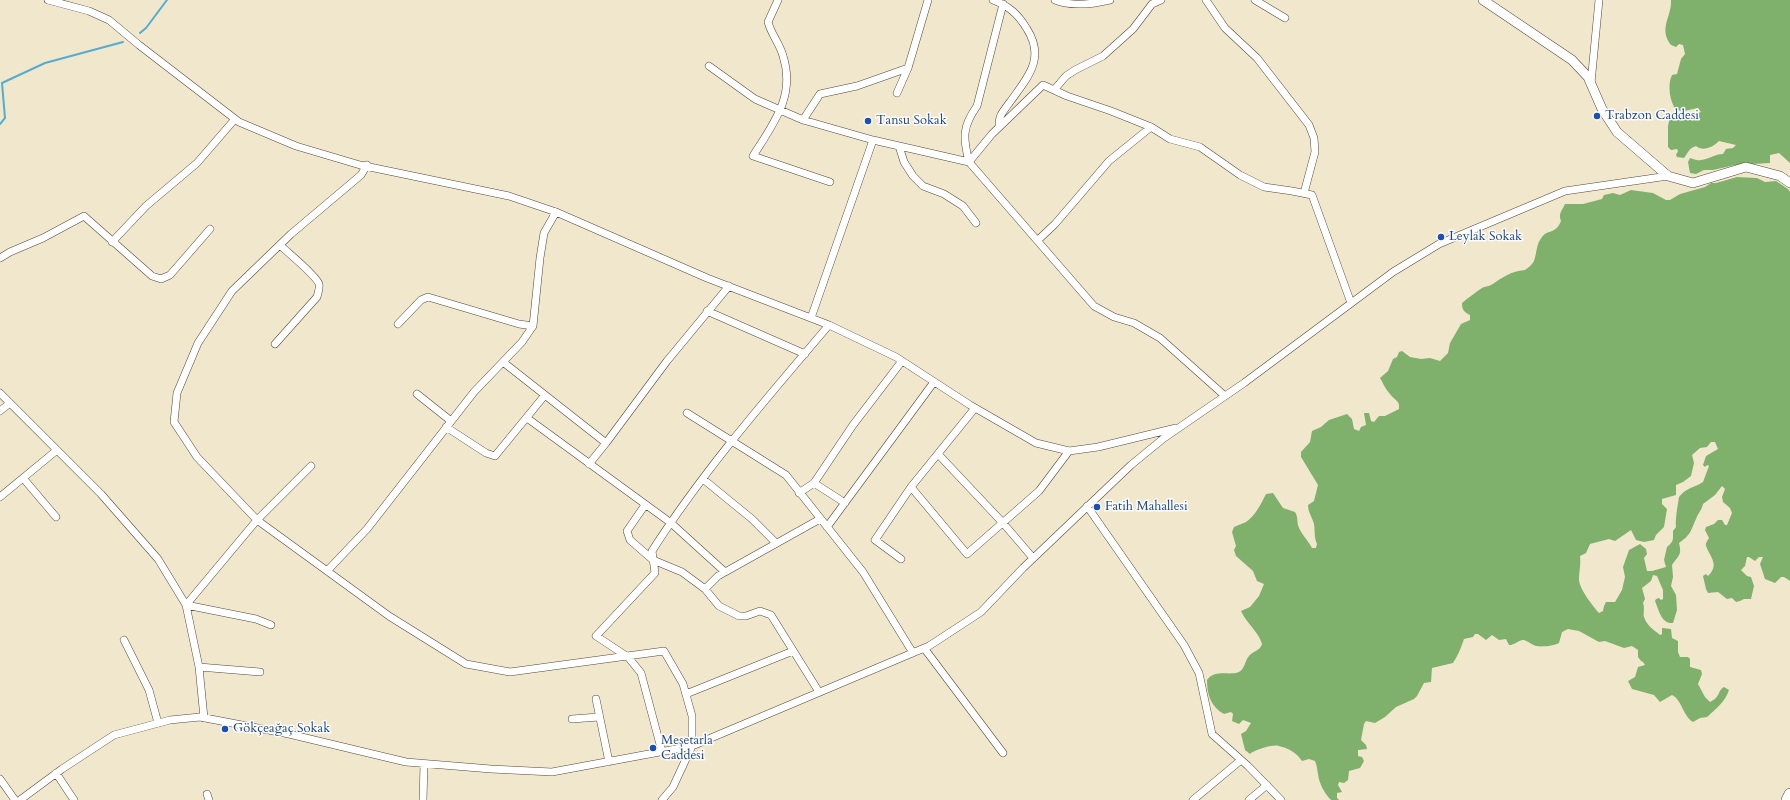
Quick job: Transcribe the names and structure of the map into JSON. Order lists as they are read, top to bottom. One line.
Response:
{"places":["Trabzon Caddesi","Tansu Sokak","Leylak Sokak","Fatih Mahallesi","Gökçeağaç Sokak","Meşetarla Caddesi"]}
